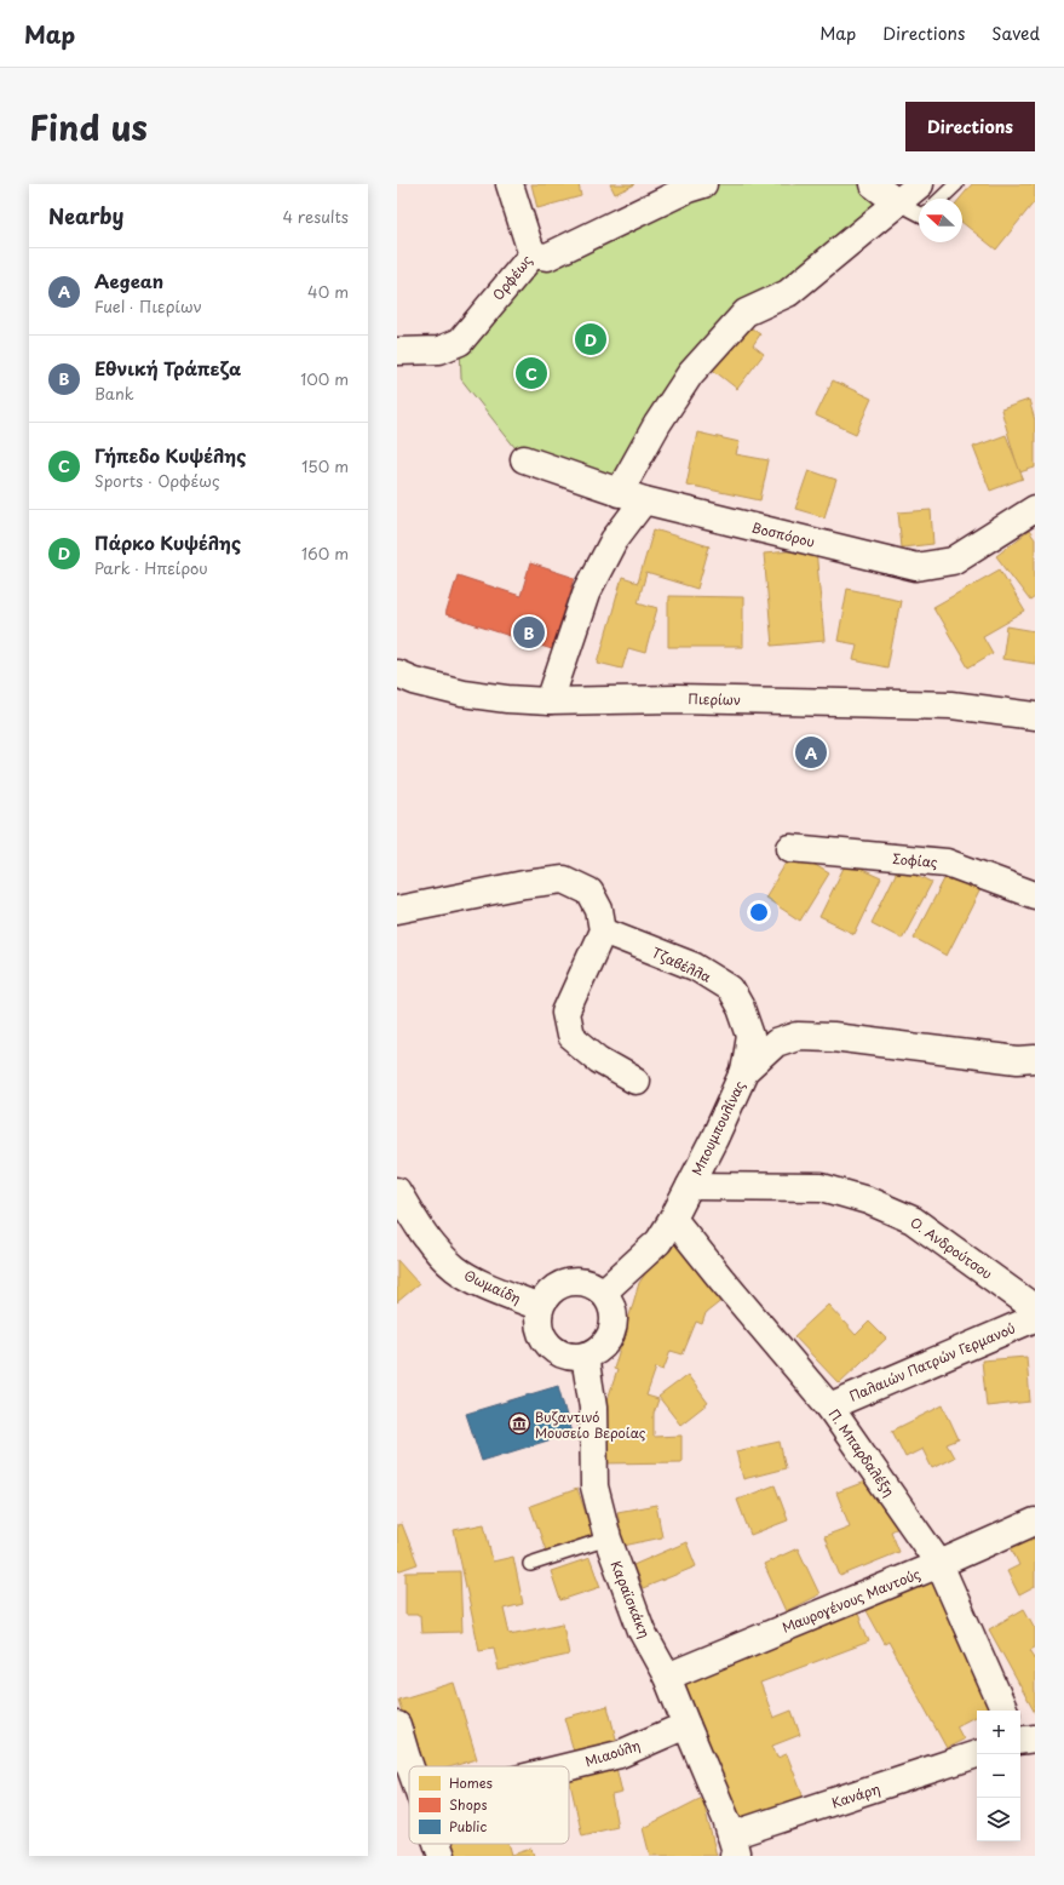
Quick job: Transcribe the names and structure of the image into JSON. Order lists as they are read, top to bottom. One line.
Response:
{"streets":{"street":["Ορφέως","Βοσπόρου","Πιερίων","Σοφίας","Τζαβέλλα","Μπουμπουλίνας","Ο. Ανδρούτσου","Θωμαίδη","Παλαιών Πατρών Γερμανού","Π. Μπαρδαλέξη","Καραϊσκάκη","Μαυρογένους Μαντούς","Μιαούλη","Κανάρη"]},"crossings":[["Τζαβέλλα","Μπουμπουλίνας"],["Μπουμπουλίνας","Ο. Ανδρούτσου"],["Μπουμπουλίνας","Θωμαίδη"],["Μπουμπουλίνας","Π. Μπαρδαλέξη"],["Μπουμπουλίνας","Καραϊσκάκη"],["Θωμαίδη","Καραϊσκάκη"],["Παλαιών Πατρών Γερμανού","Π. Μπαρδαλέξη"],["Π. Μπαρδαλέξη","Μαυρογένους Μαντούς"],["Καραϊσκάκη","Μαυρογένους Μαντούς"],["Καραϊσκάκη","Μιαούλη"],["Καραϊσκάκη","Κανάρη"]],"places":{"museum":["Βυζαντινό Μουσείο Βεροίας"]},"legend":["Homes","Shops","Public"],"north":"left","page":{"header":"Map","nav":["Map","Directions","Saved"],"title":"Find us","buttons":"Directions","heading":["Nearby","4 results"],"list":[{"mark":"A","name":"Aegean","note":"Fuel · Πιερίων","value":"40 m"},{"mark":"B","name":"Εθνική Τράπεζα","note":"Bank","value":"100 m"},{"mark":"C","name":"Γήπεδο Κυψέλης","note":"Sports · Ορφέως","value":"150 m"},{"mark":"D","name":"Πάρκο Κυψέλης","note":"Park · Ηπείρου","value":"160 m"}],"pins":["D","C","B","A"],"map_buttons":["+","−"]}}
